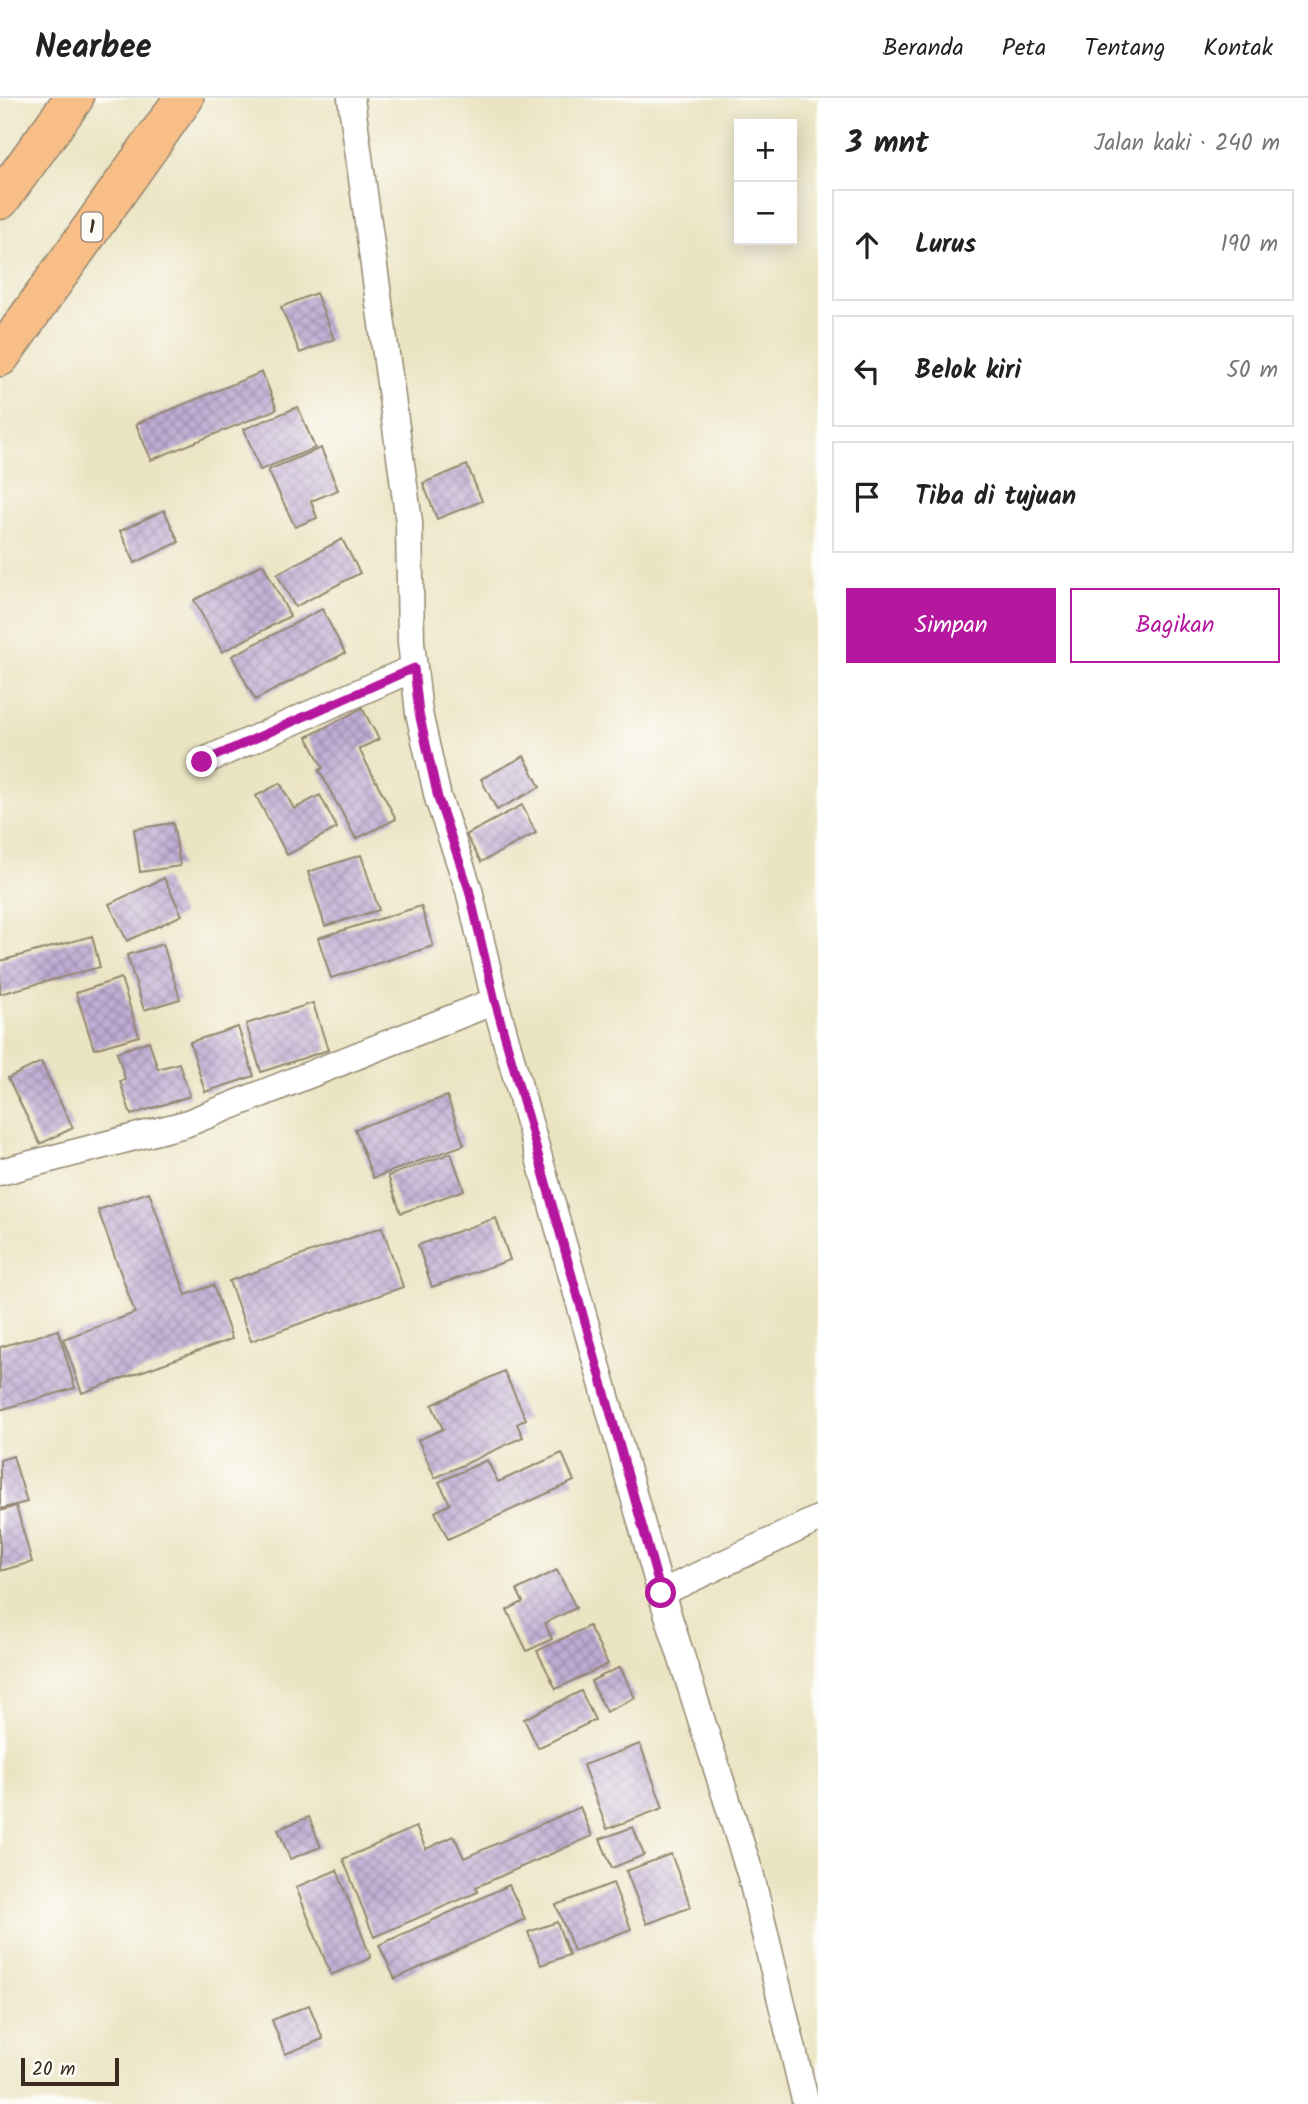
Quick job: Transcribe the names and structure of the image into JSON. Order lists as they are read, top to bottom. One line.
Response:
{"streets":{"highway":["1"]},"scale_bar":"20 m","page":{"header":"Nearbee","nav":["Beranda","Peta","Tentang","Kontak"],"heading":["3 mnt","Jalan kaki · 240 m"],"map_buttons":["+","−"],"list":[["Lurus","190 m"],["Belok kiri","50 m"],"Tiba di tujuan"],"buttons":["Simpan","Bagikan"],"scale":"20 m"}}
